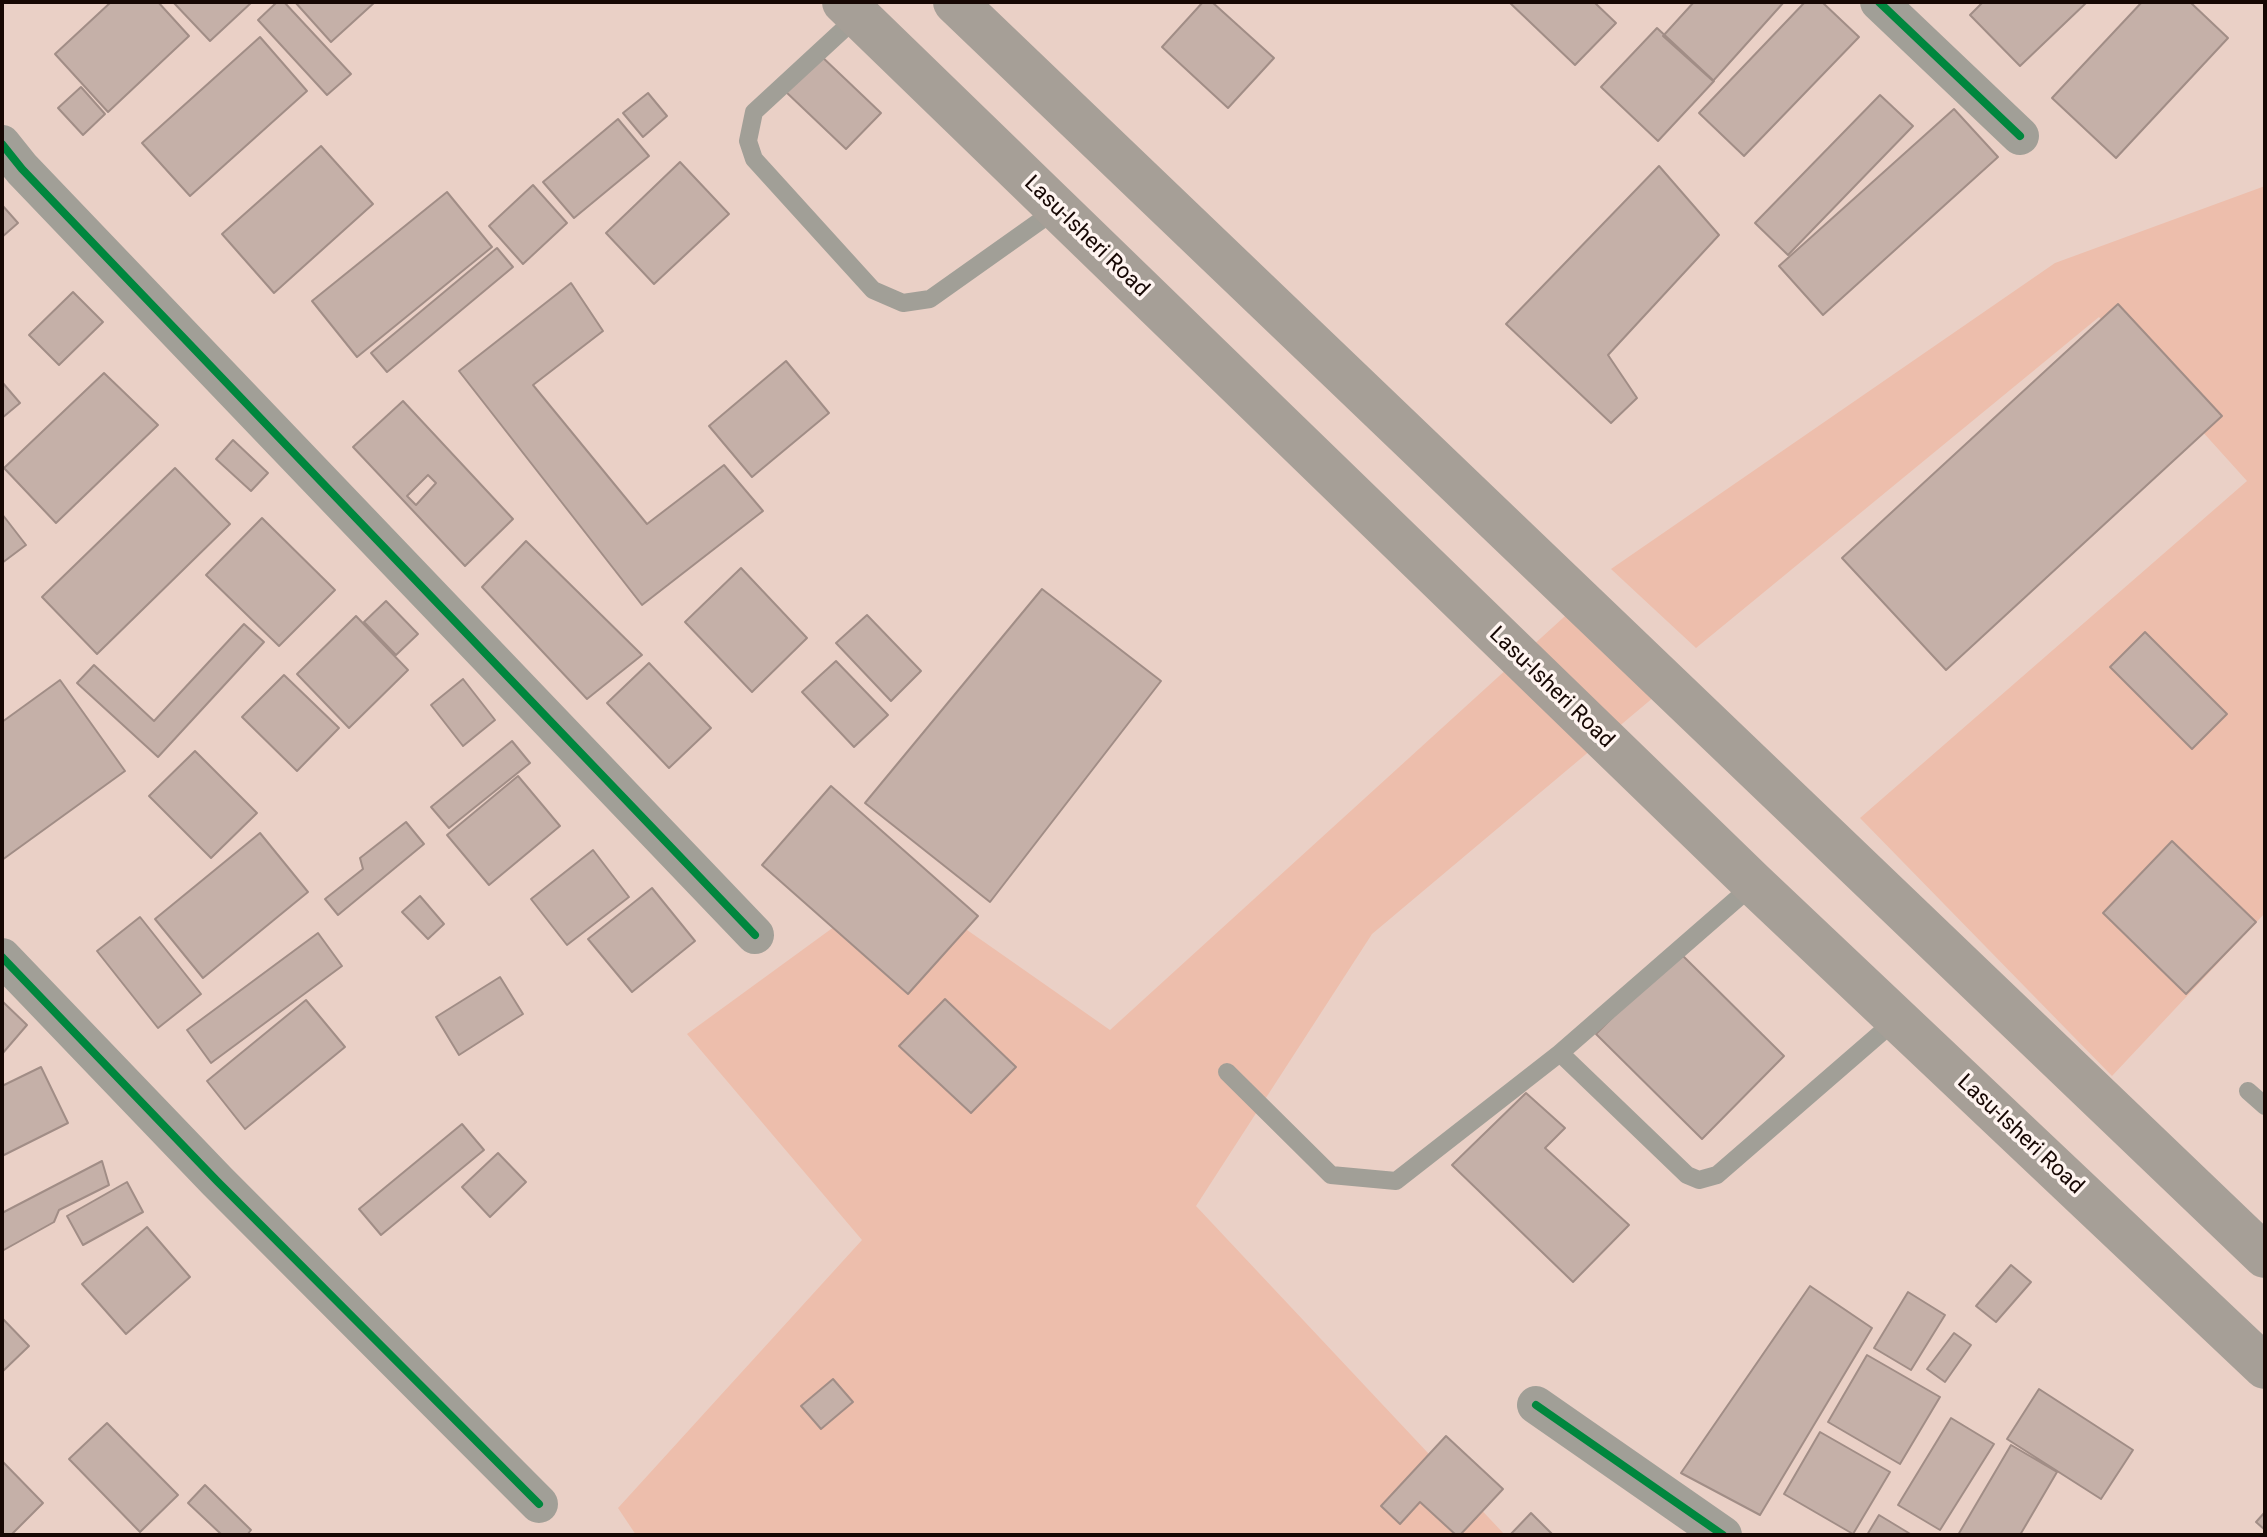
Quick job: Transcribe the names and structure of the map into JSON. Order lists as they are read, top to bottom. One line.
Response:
{"streets":{"main road":["Lasu-Isheri Road"]}}
